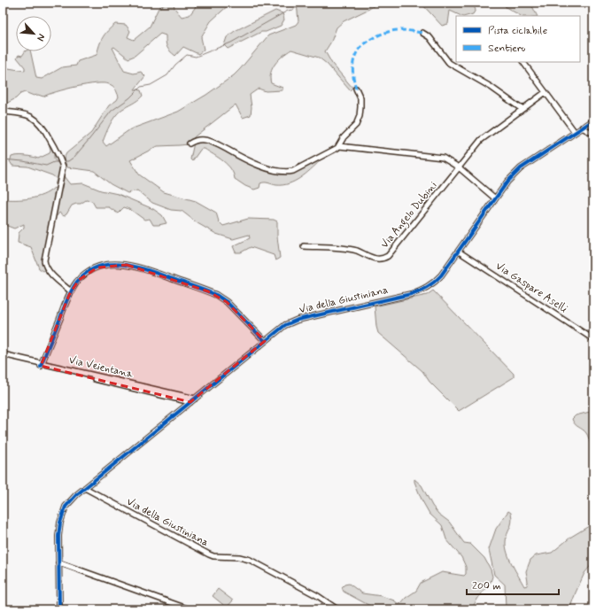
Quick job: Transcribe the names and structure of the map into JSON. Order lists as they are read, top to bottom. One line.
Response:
{"streets":{"street":["Via Angelo Dubini","Via Gaspare Aselli","Via della Giustiniana","Via Veientana"]},"crossings":[["Via Gaspare Aselli","Via della Giustiniana"],["Via della Giustiniana","Via Veientana"]],"legend":["Pista ciclabile","Sentiero"],"scale_bar":"200 m","north":"bottom right"}
